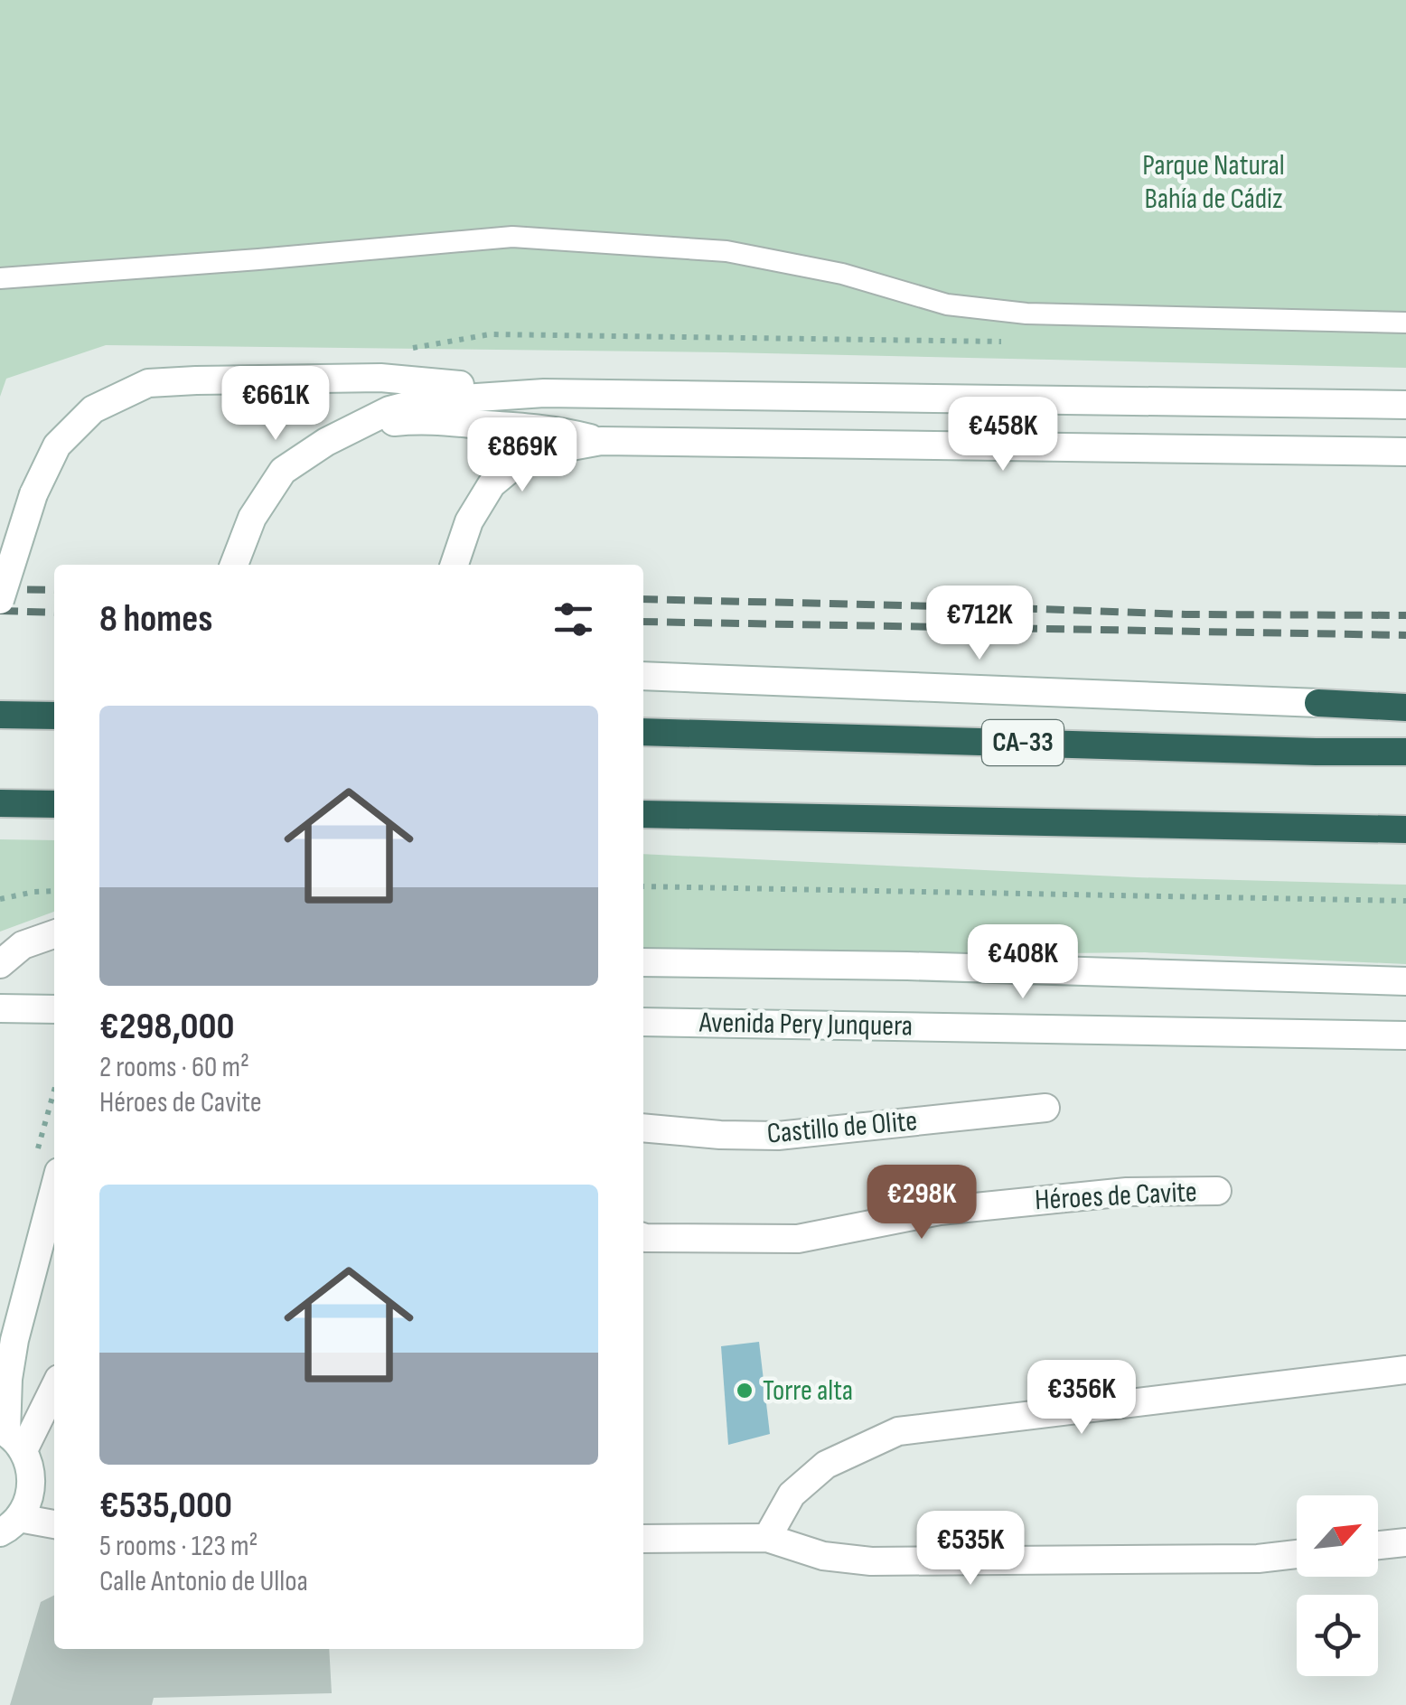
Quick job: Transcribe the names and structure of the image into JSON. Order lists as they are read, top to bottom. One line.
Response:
{"streets":{"highway":["CA-33"],"street":["Avenida Pery Junquera","Castillo de Olite","Héroes de Cavite"]},"parks":["Parque Natural Bahía de Cádiz"],"places":["Torre alta"],"north":"top right","page":{"price":["€661K","€458K","€869K","€712K","€408K","€298K","€356K","€535K"],"heading":"8 homes","list":[{"name":"€298,000","note":"2 rooms · 60 m² · Héroes de Cavite"},{"name":"€535,000","note":"5 rooms · 123 m² · Calle Antonio de Ulloa"}]}}
